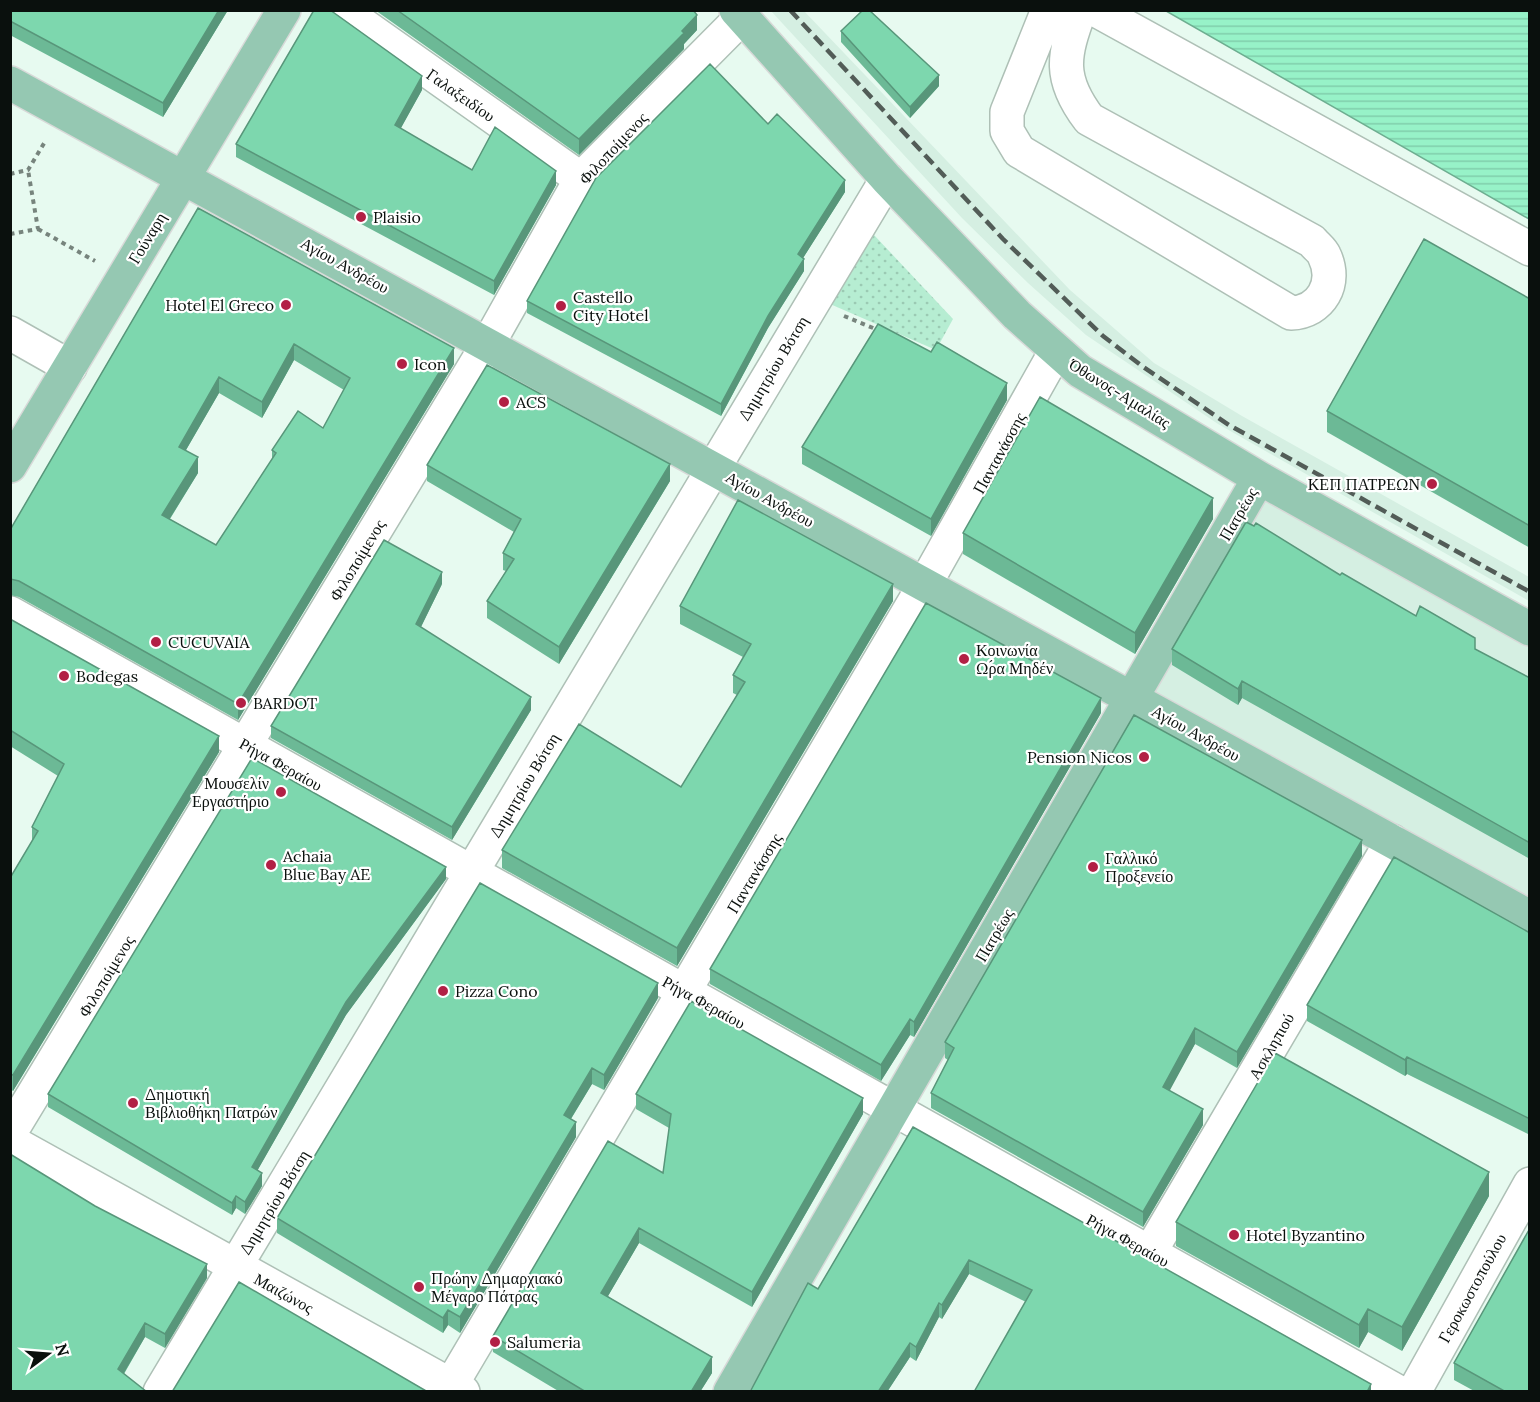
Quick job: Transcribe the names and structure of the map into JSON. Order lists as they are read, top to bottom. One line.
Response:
{"streets":{"main road":["Γούναρη","Αγίου Ανδρέου","Όθωνος-Αμαλίας","Πατρέως"],"street":["Γαλαξειδίου","Φιλοποίμενος","Δημητρίου Βότση","Παντανάσσης","Ρήγα Φεραίου","Ασκληπιού","Γεροκωστοπούλου","Μαιζώνος"]},"crossings":[["Γαλαξειδίου","Φιλοποίμενος"],["Φιλοποίμενος","Αγίου Ανδρέου"],["Φιλοποίμενος","Όθωνος-Αμαλίας"],["Φιλοποίμενος","Ρήγα Φεραίου"],["Γούναρη","Αγίου Ανδρέου"],["Αγίου Ανδρέου","Δημητρίου Βότση"],["Αγίου Ανδρέου","Παντανάσσης"],["Αγίου Ανδρέου","Πατρέως"],["Αγίου Ανδρέου","Ασκληπιού"],["Δημητρίου Βότση","Όθωνος-Αμαλίας"],["Δημητρίου Βότση","Ρήγα Φεραίου"],["Δημητρίου Βότση","Μαιζώνος"],["Όθωνος-Αμαλίας","Παντανάσσης"],["Όθωνος-Αμαλίας","Πατρέως"],["Παντανάσσης","Ρήγα Φεραίου"],["Παντανάσσης","Μαιζώνος"],["Πατρέως","Ρήγα Φεραίου"],["Ρήγα Φεραίου","Ασκληπιού"]],"places":["Plaisio","Hotel El Greco","Castello City Hotel","Icon","ACS","ΚΕΠ ΠΑΤΡΕΩΝ","CUCUVAIA","Κοινωνία Ώρα Μηδέν","Bodegas","BARDOT","Pension Nicos","Μουσελίν Εργαστήριο","Achaia Blue Bay AE","Γαλλικό Προξενείο","Pizza Cono","Δημοτική Βιβλιοθήκη Πατρών","Hotel Byzantino","Πρώην Δημαρχιακό Μέγαρο Πάτρας","Salumeria"],"north":"right"}
